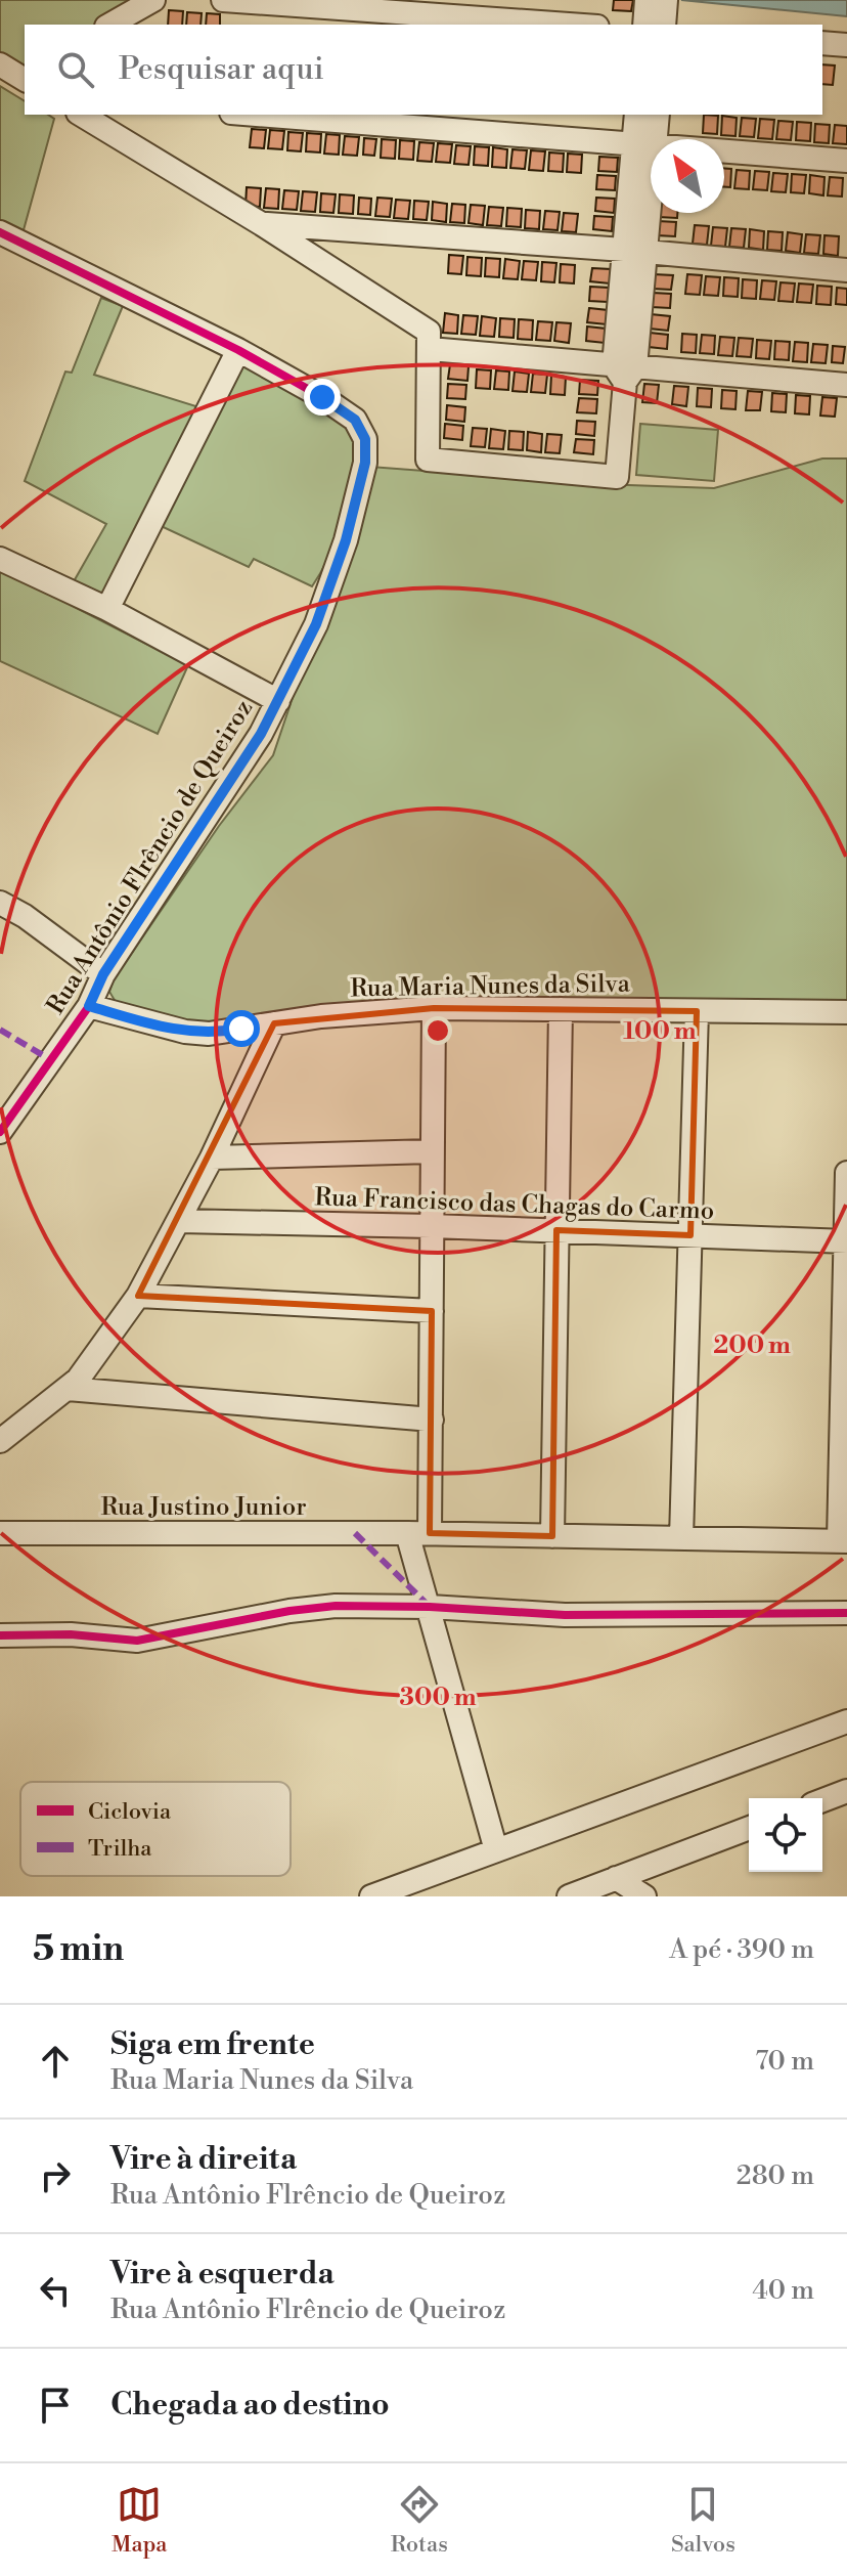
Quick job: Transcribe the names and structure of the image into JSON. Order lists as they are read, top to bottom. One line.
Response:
{"streets":{"street":["Rua Antônio Flrêncio de Queiroz","Rua Maria Nunes da Silva","Rua Francisco das Chagas do Carmo","Rua Justino Junior"]},"crossings":[["Rua Antônio Flrêncio de Queiroz","Rua Maria Nunes da Silva"]],"legend":["Ciclovia","Trilha"],"north":"top left","page":{"search":"Pesquisar aqui","heading":["5 min","A pé · 390 m"],"list":[["Siga em frente","Rua Maria Nunes da Silva","70 m"],["Vire à direita","Rua Antônio Flrêncio de Queiroz","280 m"],["Vire à esquerda","Rua Antônio Flrêncio de Queiroz","40 m"],"Chegada ao destino"],"nav":["Mapa","Rotas","Salvos"]},"rings":["100 m","200 m","300 m"]}
